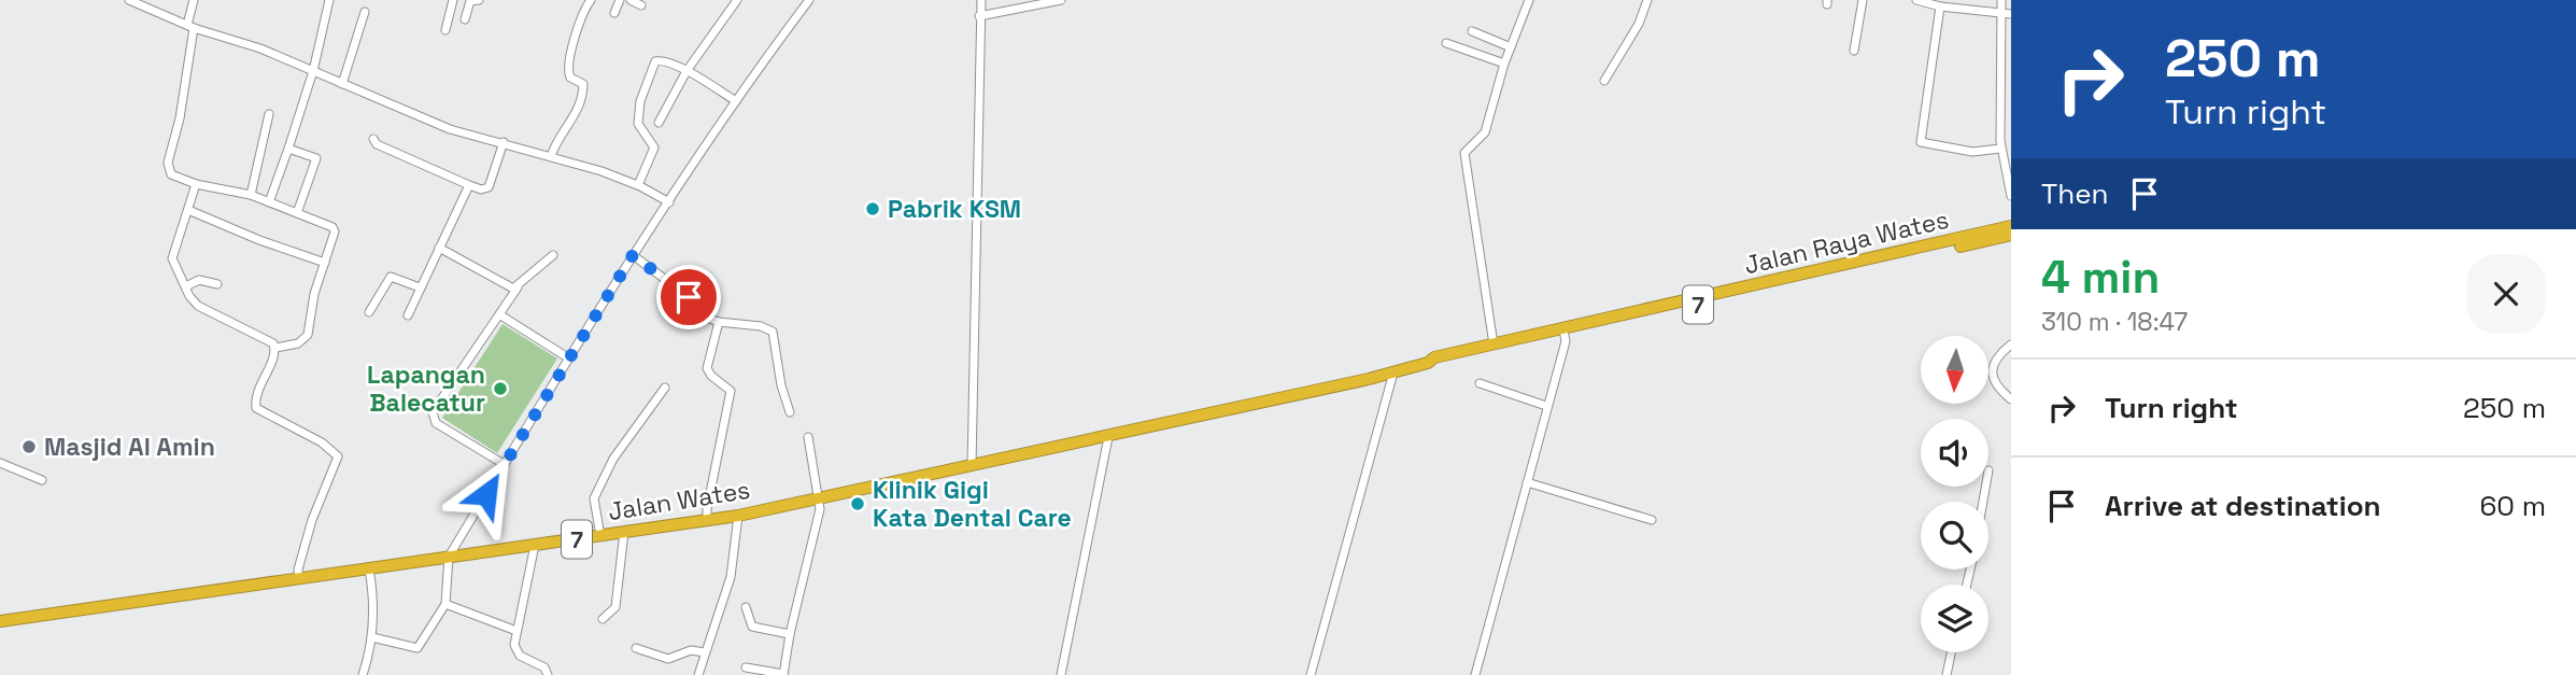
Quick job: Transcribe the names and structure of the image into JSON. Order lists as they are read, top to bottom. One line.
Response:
{"streets":{"highway":["Jalan Raya Wates","7","Jalan Wates"]},"crossings":[["Jalan Raya Wates","Jalan Wates"]],"places":["Pabrik KSM","Lapangan Balecatur","Masjid Al Amin","Klinik Gigi Kata Dental Care"],"north":"bottom","page":{"turn":["250 m","Turn right"],"then":"Then","heading":["4 min","310 m · 18:47"],"list":[{"name":"Turn right","value":"250 m"},{"name":"Arrive at destination","value":"60 m"}]}}
